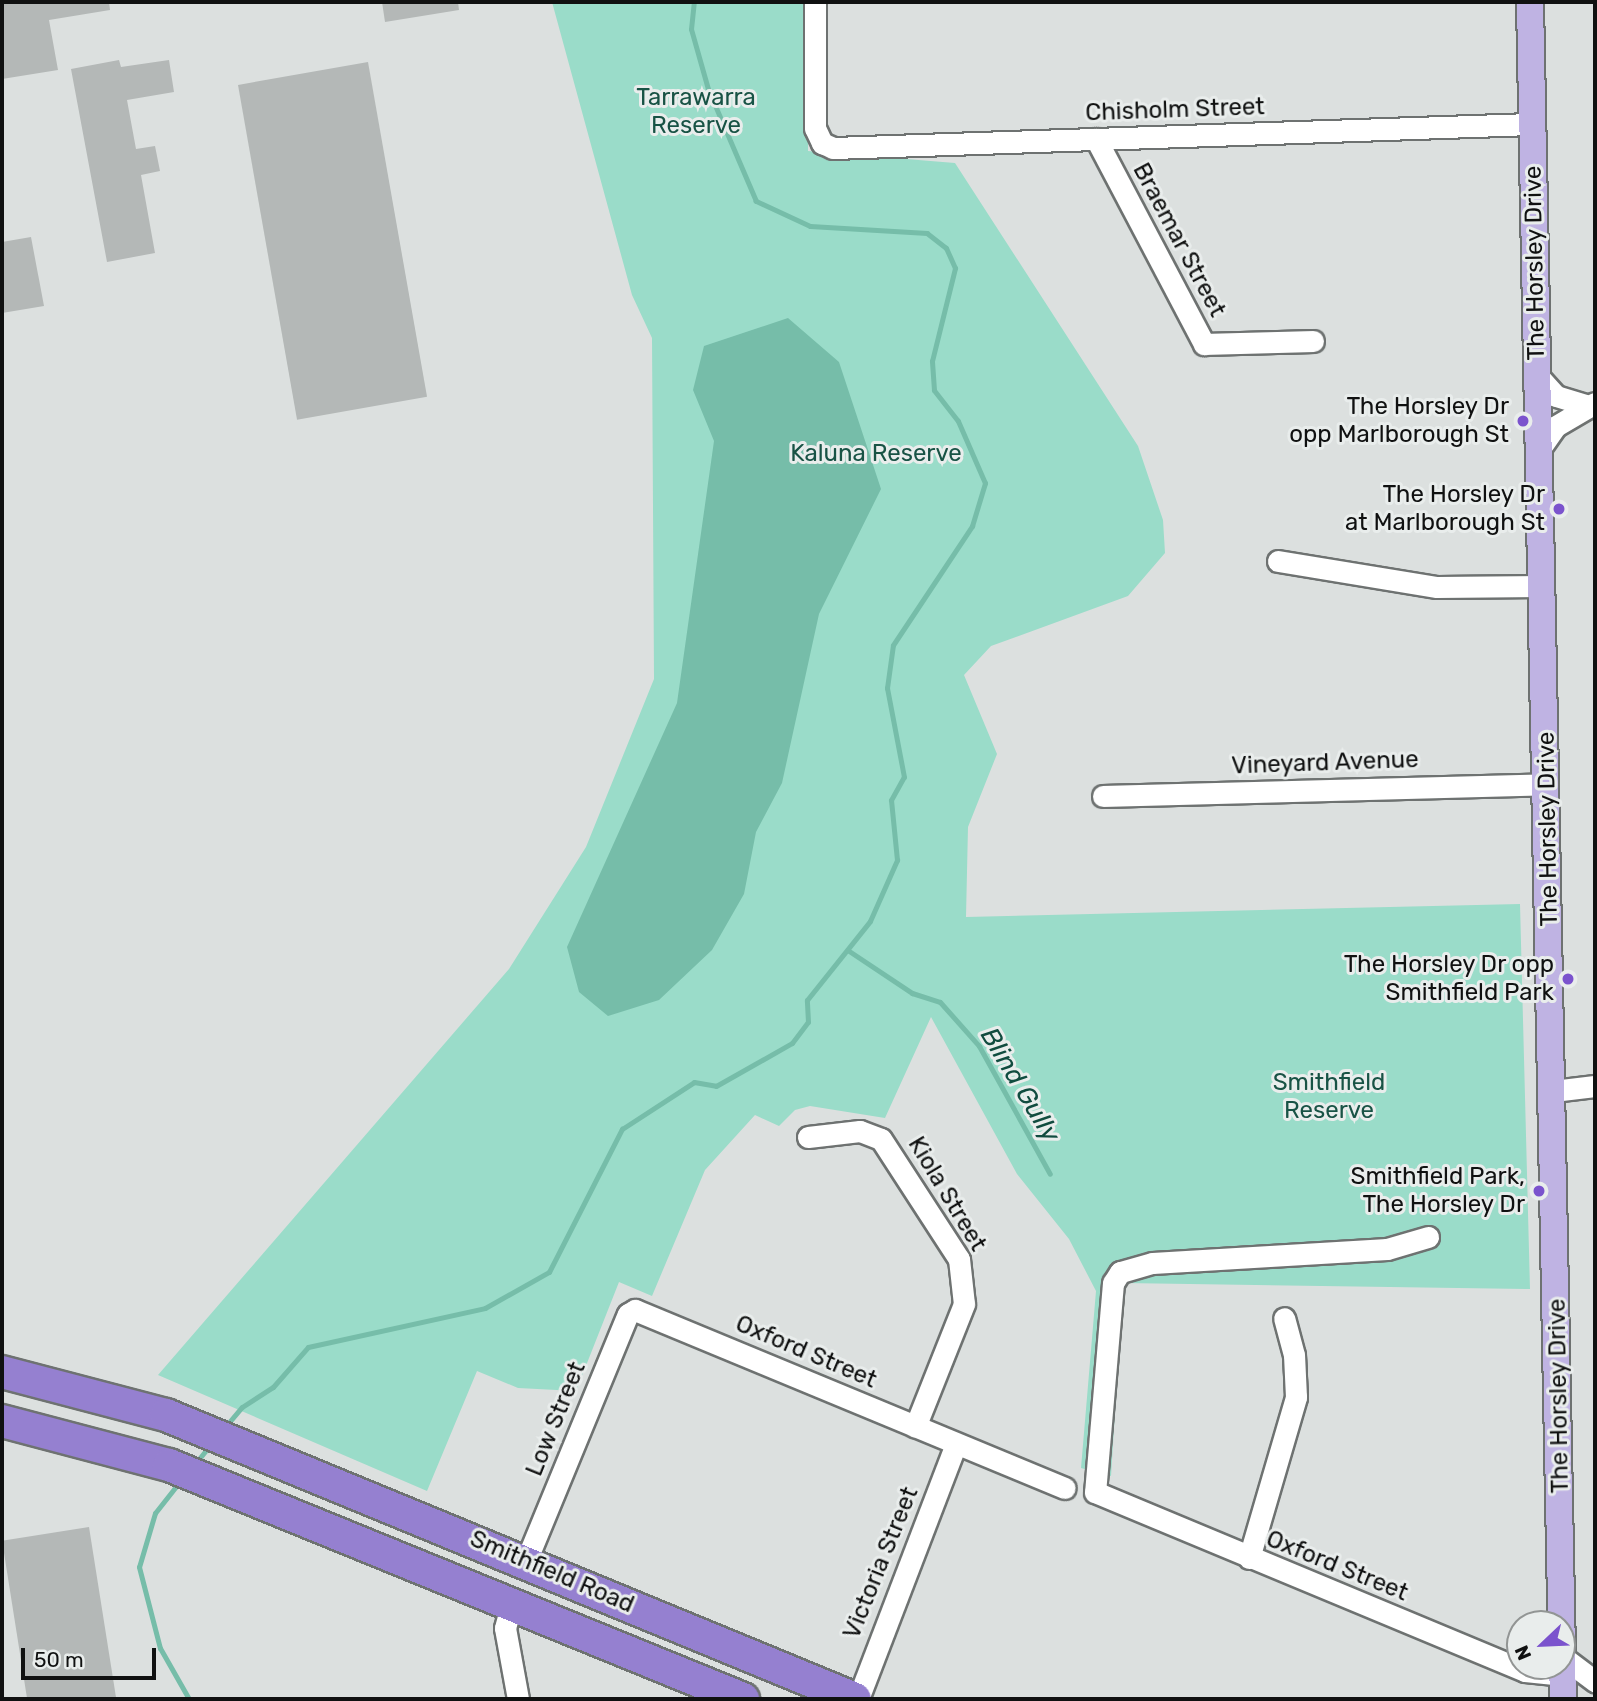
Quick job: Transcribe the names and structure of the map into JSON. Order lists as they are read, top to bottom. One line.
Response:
{"streets":{"highway":["Smithfield Road"],"main road":["The Horsley Drive"],"street":["Chisholm Street","Braemar Street","Vineyard Avenue","Kiola Street","Oxford Street","Low Street","Victoria Street"]},"crossings":[["Chisholm Street","Braemar Street"],["Chisholm Street","The Horsley Drive"],["The Horsley Drive","Vineyard Avenue"],["Kiola Street","Oxford Street"],["Oxford Street","Low Street"],["Oxford Street","Victoria Street"],["Low Street","Smithfield Road"],["Victoria Street","Smithfield Road"]],"water":["Blind Gully"],"parks":["Tarrawarra Reserve","Kaluna Reserve","Smithfield Reserve"],"places":["The Horsley Dr opp Marlborough St","The Horsley Dr at Marlborough St","The Horsley Dr opp Smithfield Park","Smithfield Park, The Horsley Dr"],"scale_bar":"50 m","north":"bottom left"}
